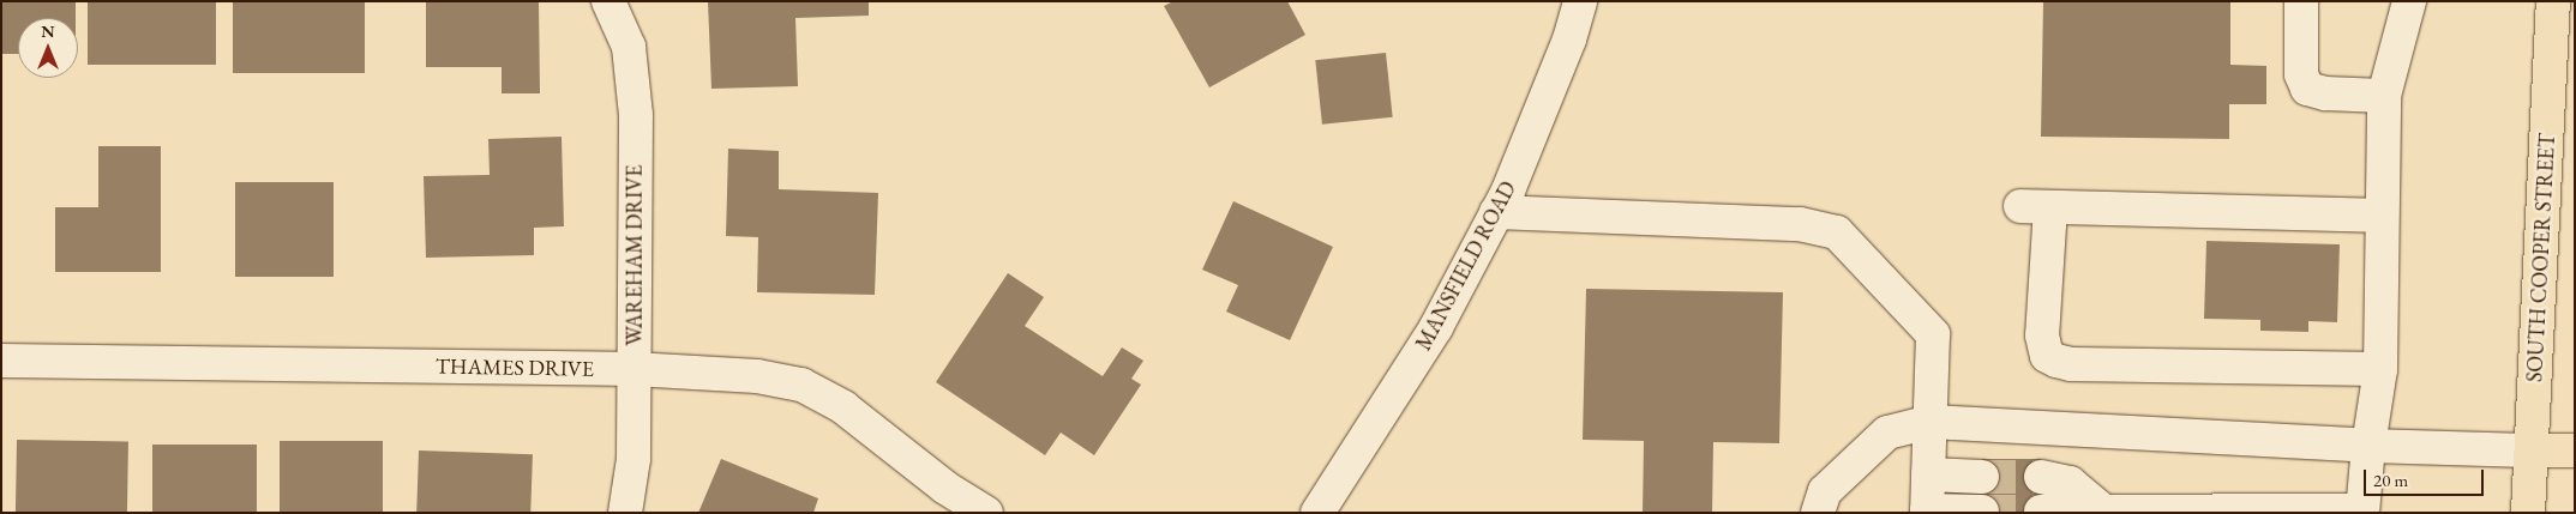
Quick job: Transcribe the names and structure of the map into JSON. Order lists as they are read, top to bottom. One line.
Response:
{"streets":{"main road":["SOUTH COOPER STREET"],"street":["WAREHAM DRIVE","MANSFIELD ROAD","THAMES DRIVE"]},"crossings":[["WAREHAM DRIVE","THAMES DRIVE"]],"scale_bar":"20 m","north":"top"}
